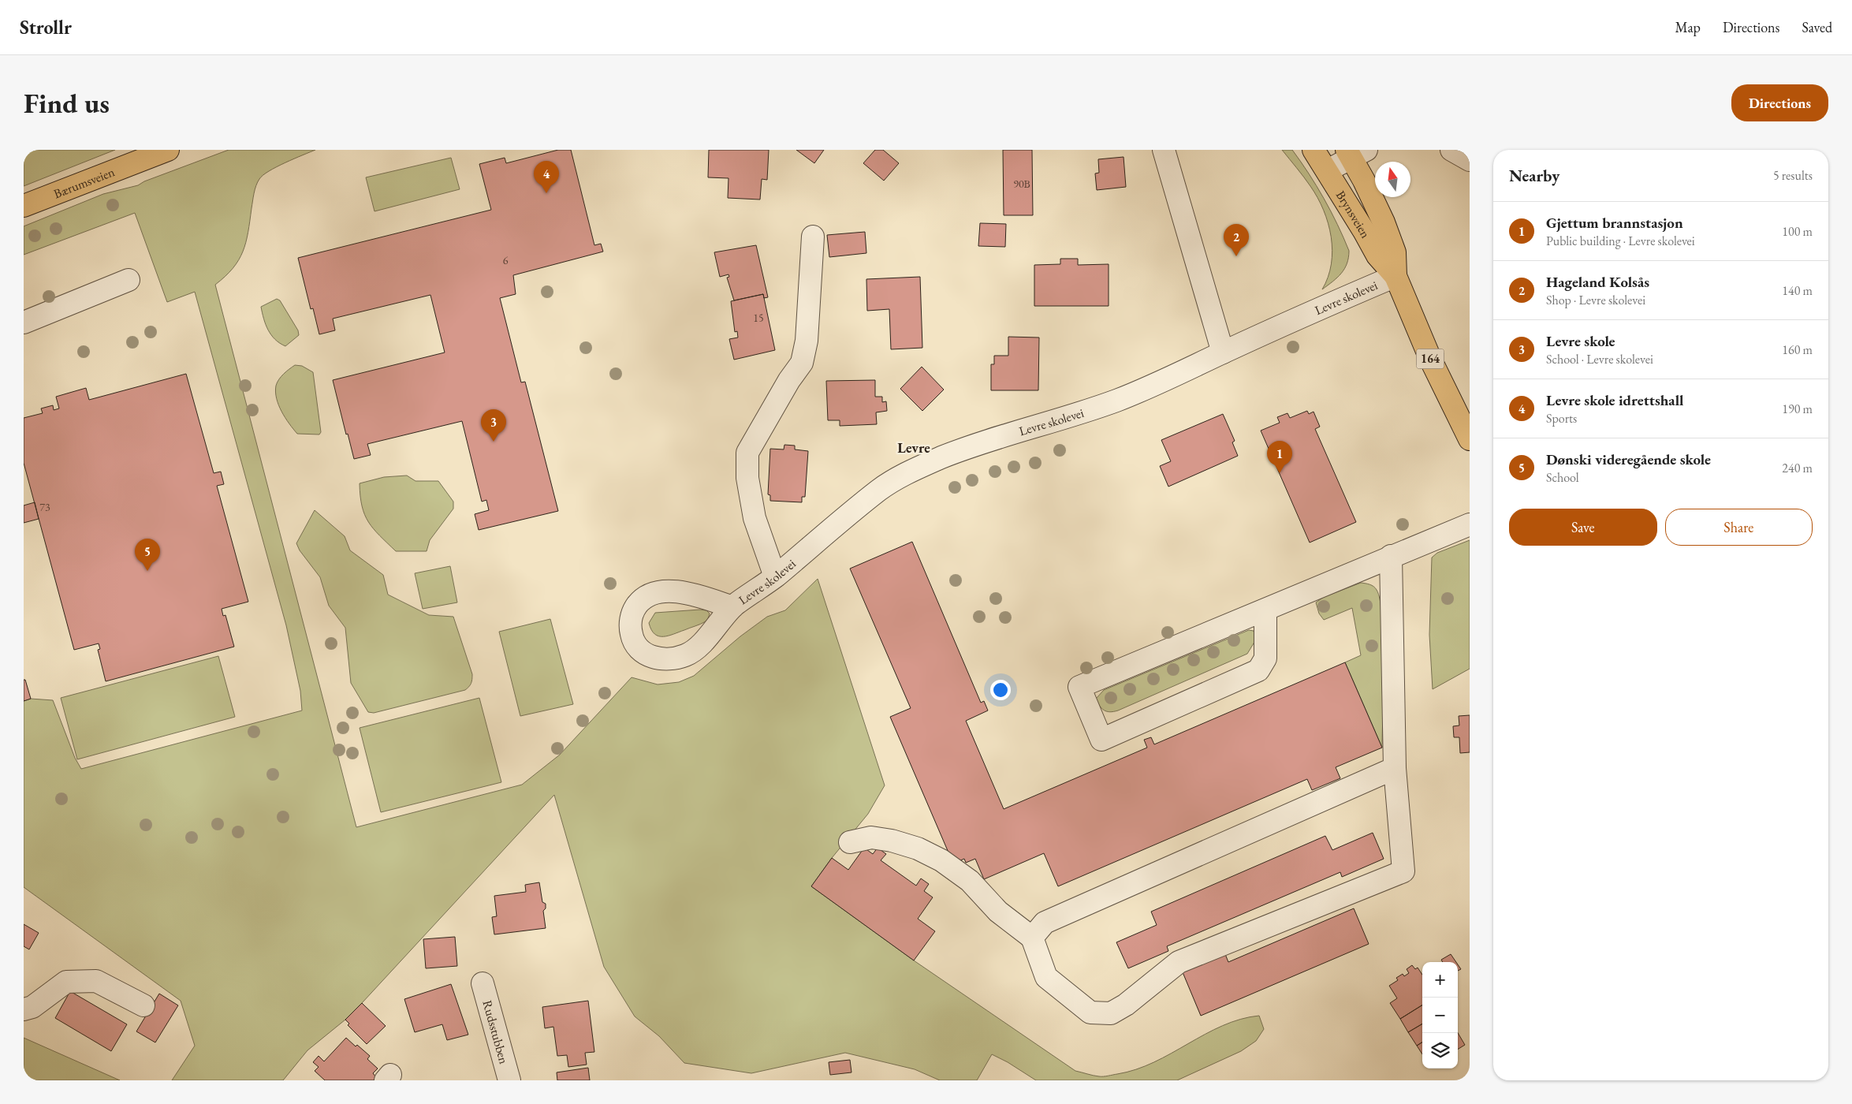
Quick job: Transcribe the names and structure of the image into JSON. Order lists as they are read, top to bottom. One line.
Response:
{"streets":{"main road":["Bærumsveien","Brynsveien","164"],"street":["Levre skolevei","Rudsstubben"]},"crossings":[["Brynsveien","Levre skolevei"]],"districts":["Levre"],"house_numbers":["90B","6","15","73"],"north":"top","page":{"header":"Strollr","nav":["Map","Directions","Saved"],"buttons":["Directions",["Save","Share"]],"title":"Find us","heading":["Nearby","5 results"],"pins":["4","2","3","1","5"],"list":[{"mark":"1","name":"Gjettum brannstasjon","note":"Public building · Levre skolevei","value":"100 m"},{"mark":"2","name":"Hageland Kolsås","note":"Shop · Levre skolevei","value":"140 m"},{"mark":"3","name":"Levre skole","note":"School · Levre skolevei","value":"160 m"},{"mark":"4","name":"Levre skole idrettshall","note":"Sports","value":"190 m"},{"mark":"5","name":"Dønski videregående skole","note":"School","value":"240 m"}],"map_buttons":["+","−"]}}
